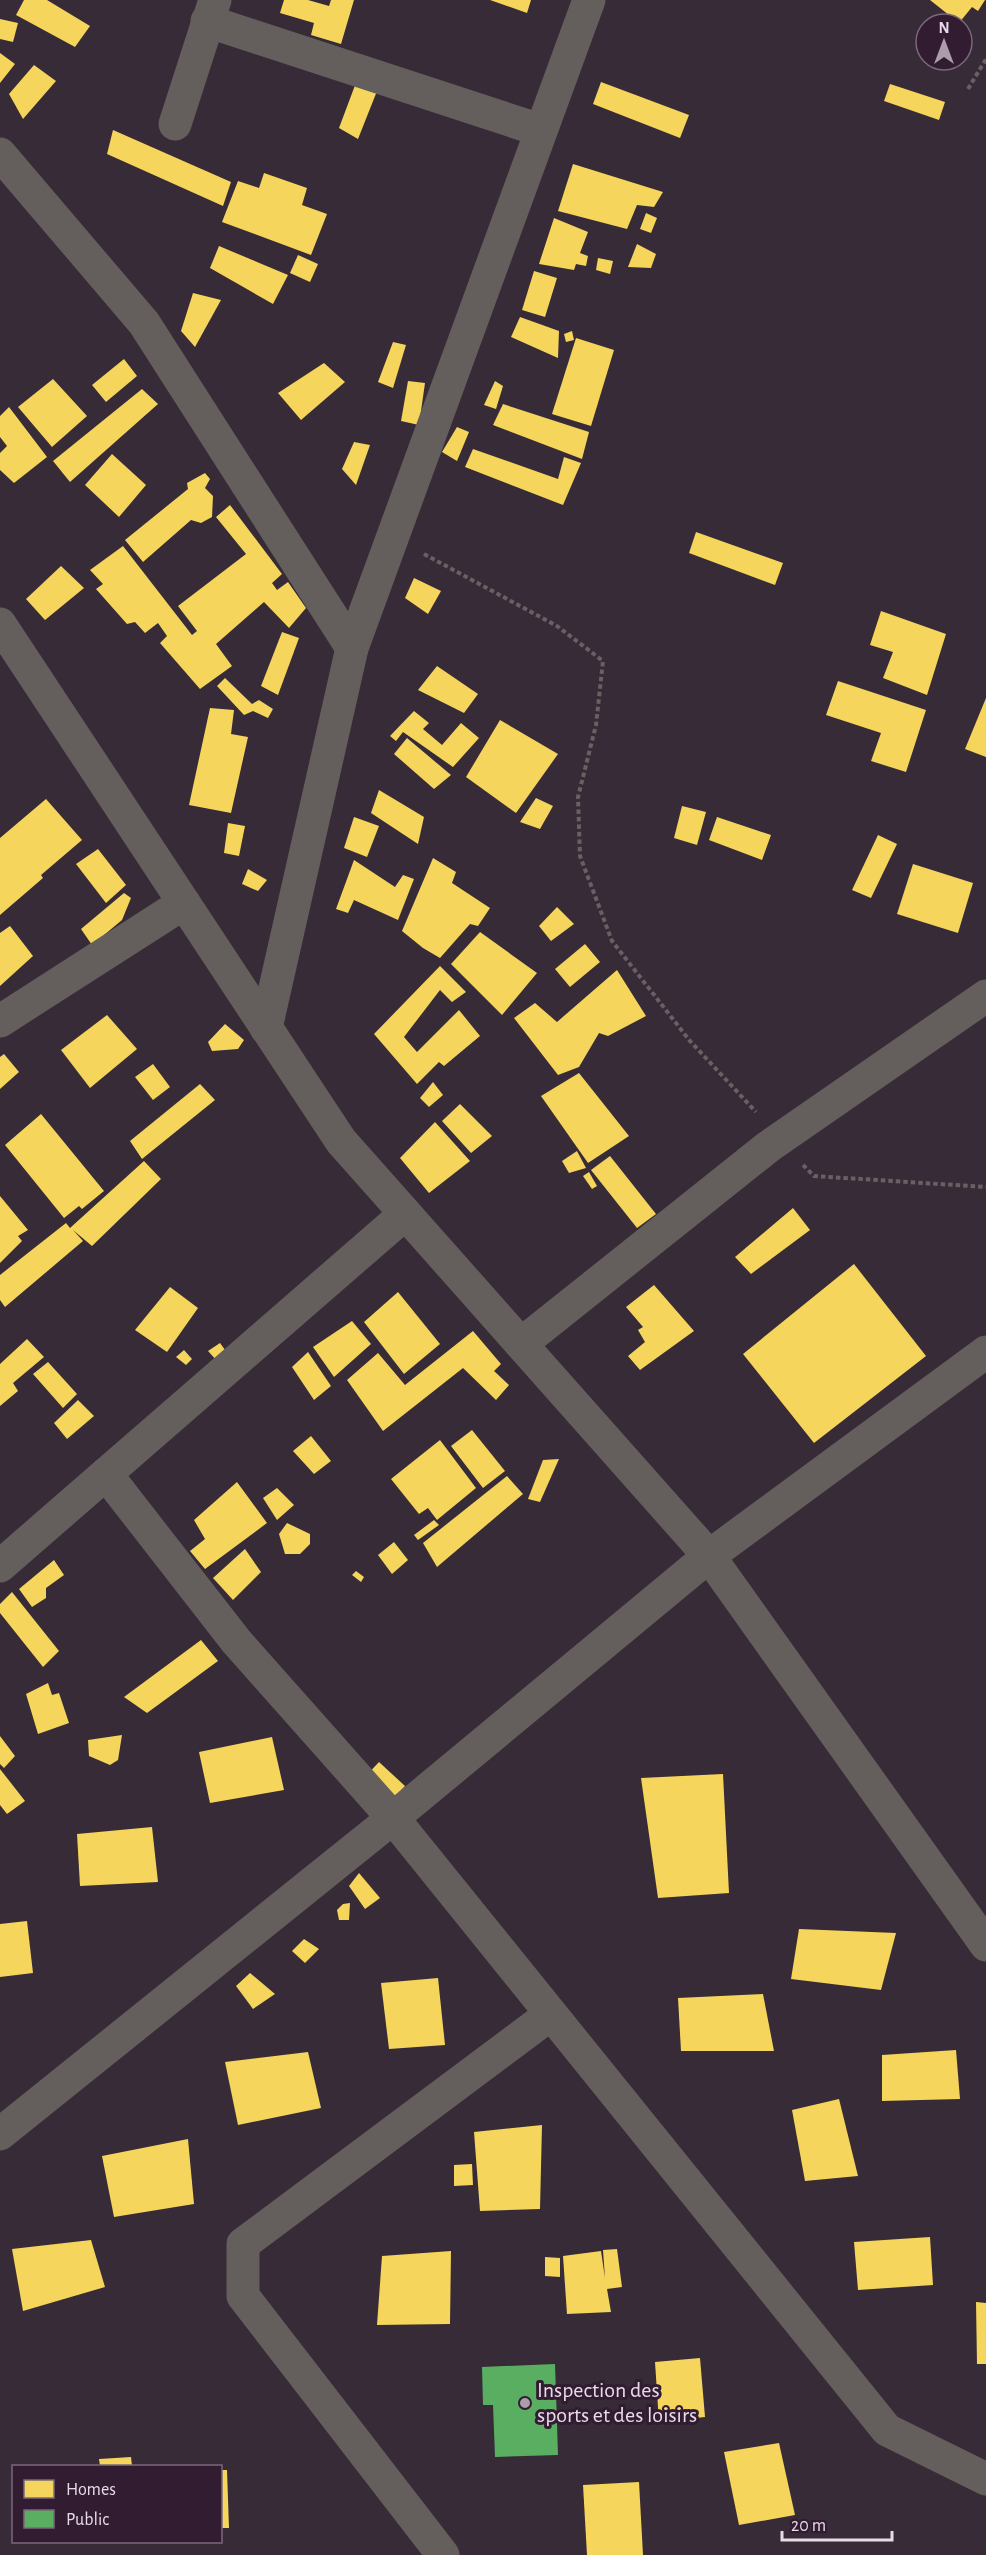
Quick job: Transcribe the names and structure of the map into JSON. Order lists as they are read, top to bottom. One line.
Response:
{"places":["Inspection des sports et des loisirs"],"legend":["Homes","Public"],"scale_bar":"20 m","north":"top"}
